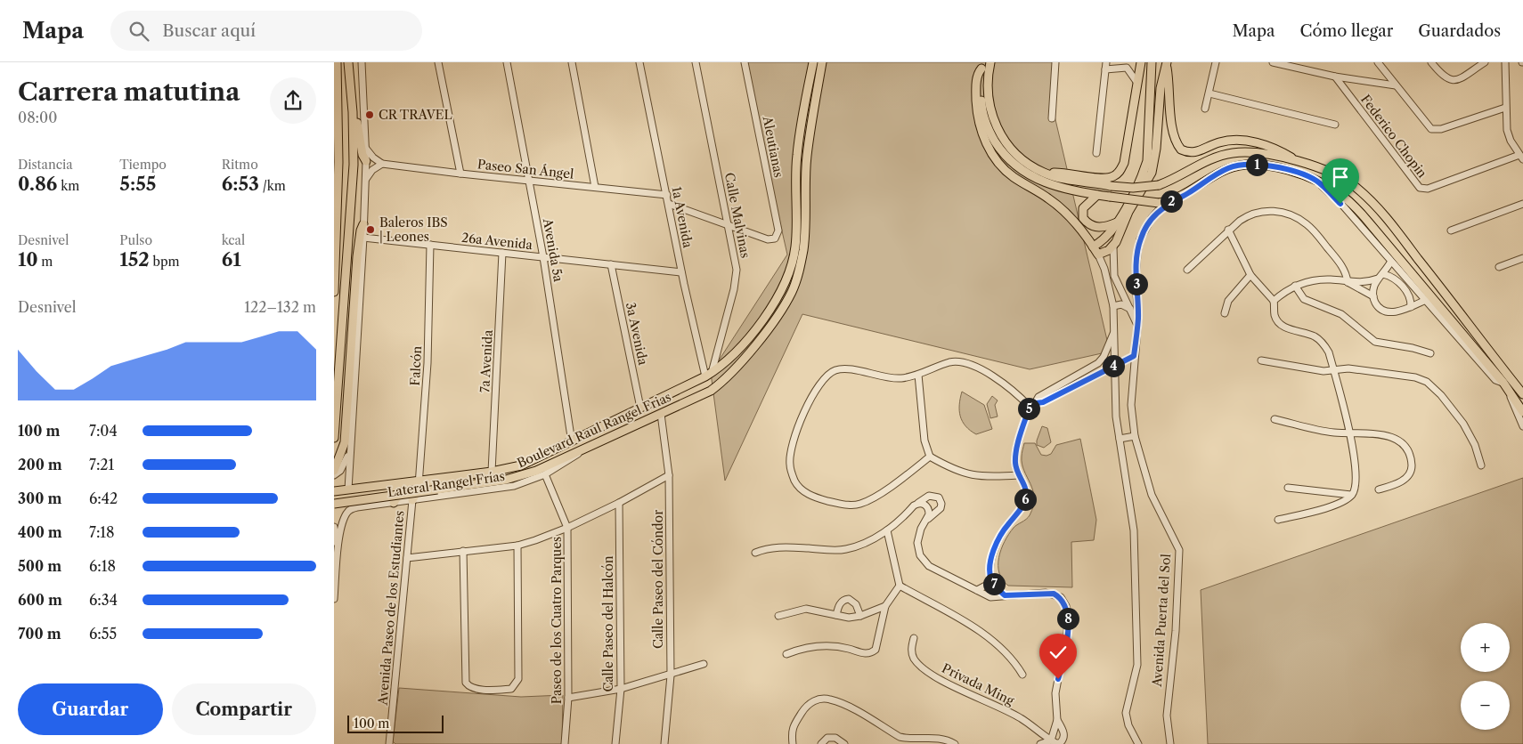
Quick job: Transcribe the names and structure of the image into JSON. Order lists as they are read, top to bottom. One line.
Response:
{"streets":{"main road":["Boulevard Raul Rangel Frias"],"street":["Federico Chopin","Aleutianas","Paseo San Ángel","Calle Malvinas","1a Avenida","26a Avenida","Avenida 5a","3a Avenida","7a Avenida","Falcón","Lateral Rangel Frías","Calle Paseo del Cóndor","Avenida Paseo de los Estudiantes","Paseo de los Cuatro Parques","Avenida Puerta del Sol","Calle Paseo del Halcón","Privada Ming"]},"crossings":[["Aleutianas","Calle Malvinas"],["Paseo San Ángel","1a Avenida"],["Paseo San Ángel","Avenida 5a"],["Calle Malvinas","1a Avenida"],["1a Avenida","26a Avenida"],["26a Avenida","Avenida 5a"],["26a Avenida","3a Avenida"],["26a Avenida","7a Avenida"],["26a Avenida","Falcón"],["Boulevard Raul Rangel Frias","Lateral Rangel Frías"],["Boulevard Raul Rangel Frias","Calle Paseo del Cóndor"],["Lateral Rangel Frías","Avenida Paseo de los Estudiantes"],["Lateral Rangel Frías","Paseo de los Cuatro Parques"]],"places":["CR TRAVEL","Baleros IBS | Leones"],"scale_bar":"100 m","page":{"header":"Mapa","search":"Buscar aquí","nav":["Mapa","Cómo llegar","Guardados"],"heading":["Carrera matutina","08:00"],"stats":[["Distancia","0.86 km"],["Tiempo","5:55"],["Ritmo","6:53 /km"],["Desnivel","10 m"],["Pulso","152 bpm"],["kcal","61"]],"pins":["1","2","3","4","5","6","7","8"],"chart":["Desnivel","122–132 m"],"list":[{"name":"100 m","note":"7:04"},{"name":"200 m","note":"7:21"},{"name":"300 m","note":"6:42"},{"name":"400 m","note":"7:18"},{"name":"500 m","note":"6:18"},{"name":"600 m","note":"6:34"},{"name":"700 m","note":"6:55"}],"map_buttons":["+","−"],"buttons":["Guardar","Compartir"],"scale":"100 m"}}
